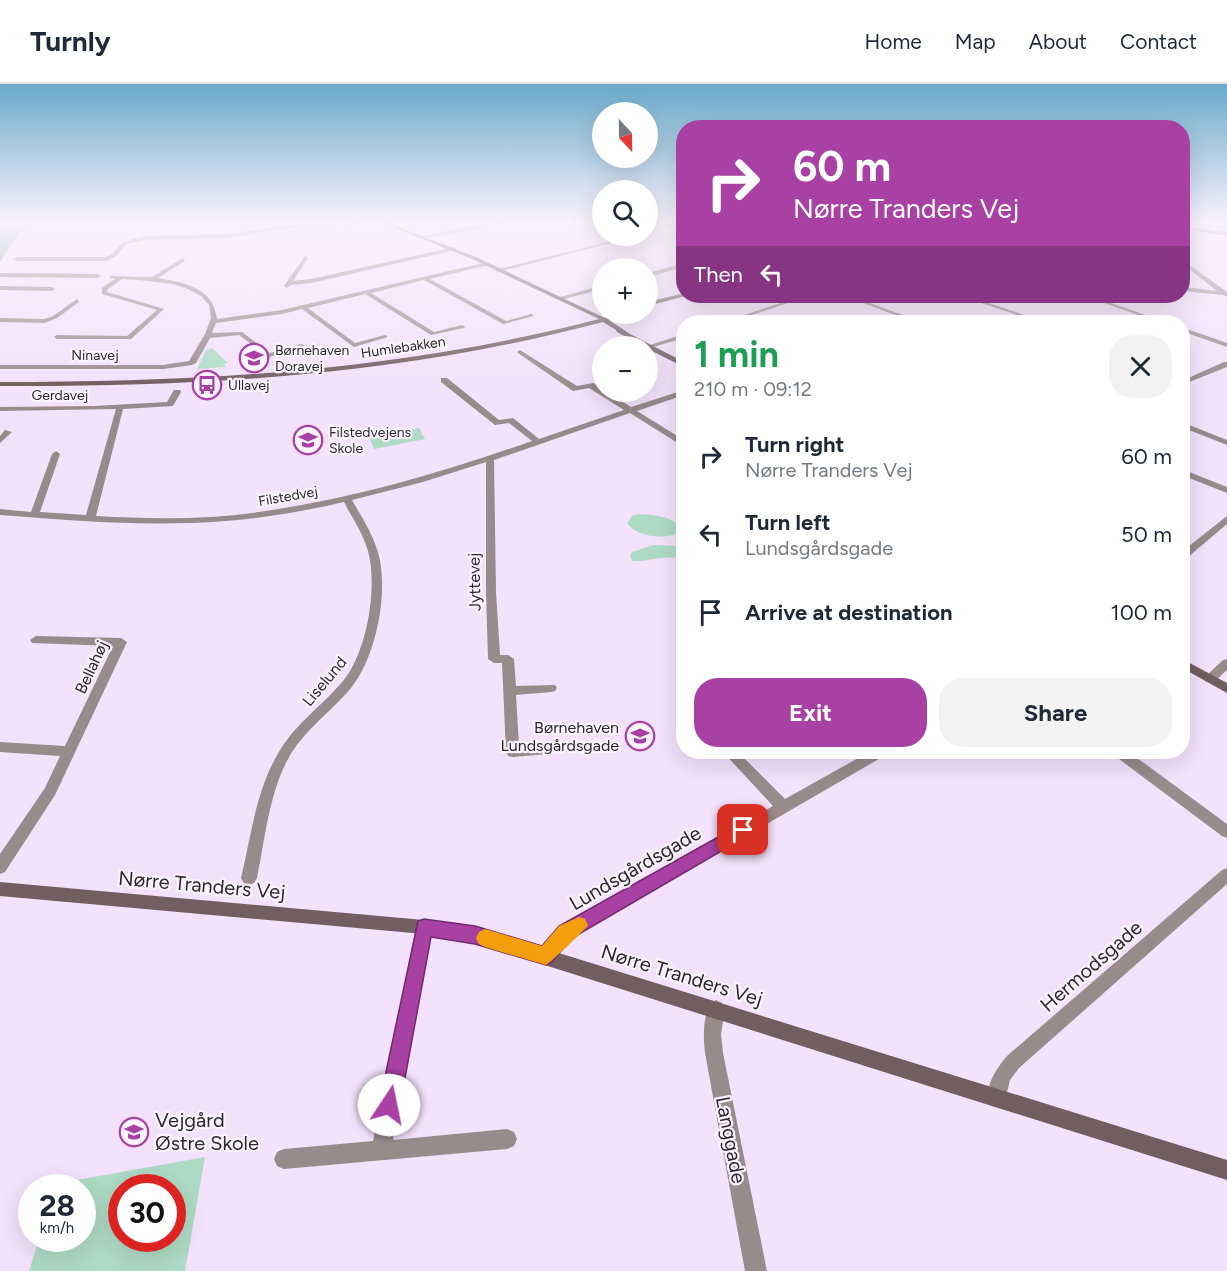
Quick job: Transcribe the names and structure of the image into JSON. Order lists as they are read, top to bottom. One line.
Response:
{"streets":{"street":["Humlebakken","Ninavej","Gerdavej","Filstedvej","Jyttevej","Bellahøj","Liselund","Lundsgårdsgade","Nørre Tranders Vej","Hermodsgade","Langgade"]},"crossings":[["Filstedvej","Jyttevej"],["Filstedvej","Liselund"],["Lundsgårdsgade","Nørre Tranders Vej"],["Nørre Tranders Vej","Hermodsgade"],["Nørre Tranders Vej","Langgade"]],"places":{"school or university":["Børnehaven Doravej","Filstedvejens Skole","Børnehaven Lundsgårdsgade","Vejgård Østre Skole"],"bus stop":["Ullavej"]},"north":"bottom","page":{"header":"Turnly","nav":["Home","Map","About","Contact"],"map_buttons":["+","−"],"turn":["60 m","Nørre Tranders Vej"],"then":"Then","heading":["1 min","210 m · 09:12"],"list":[{"name":"Turn right","note":"Nørre Tranders Vej","value":"60 m"},{"name":"Turn left","note":"Lundsgårdsgade","value":"50 m"},{"name":"Arrive at destination","value":"100 m"}],"buttons":["Exit","Share"],"speed":"28 km/h","limit":"30"}}
